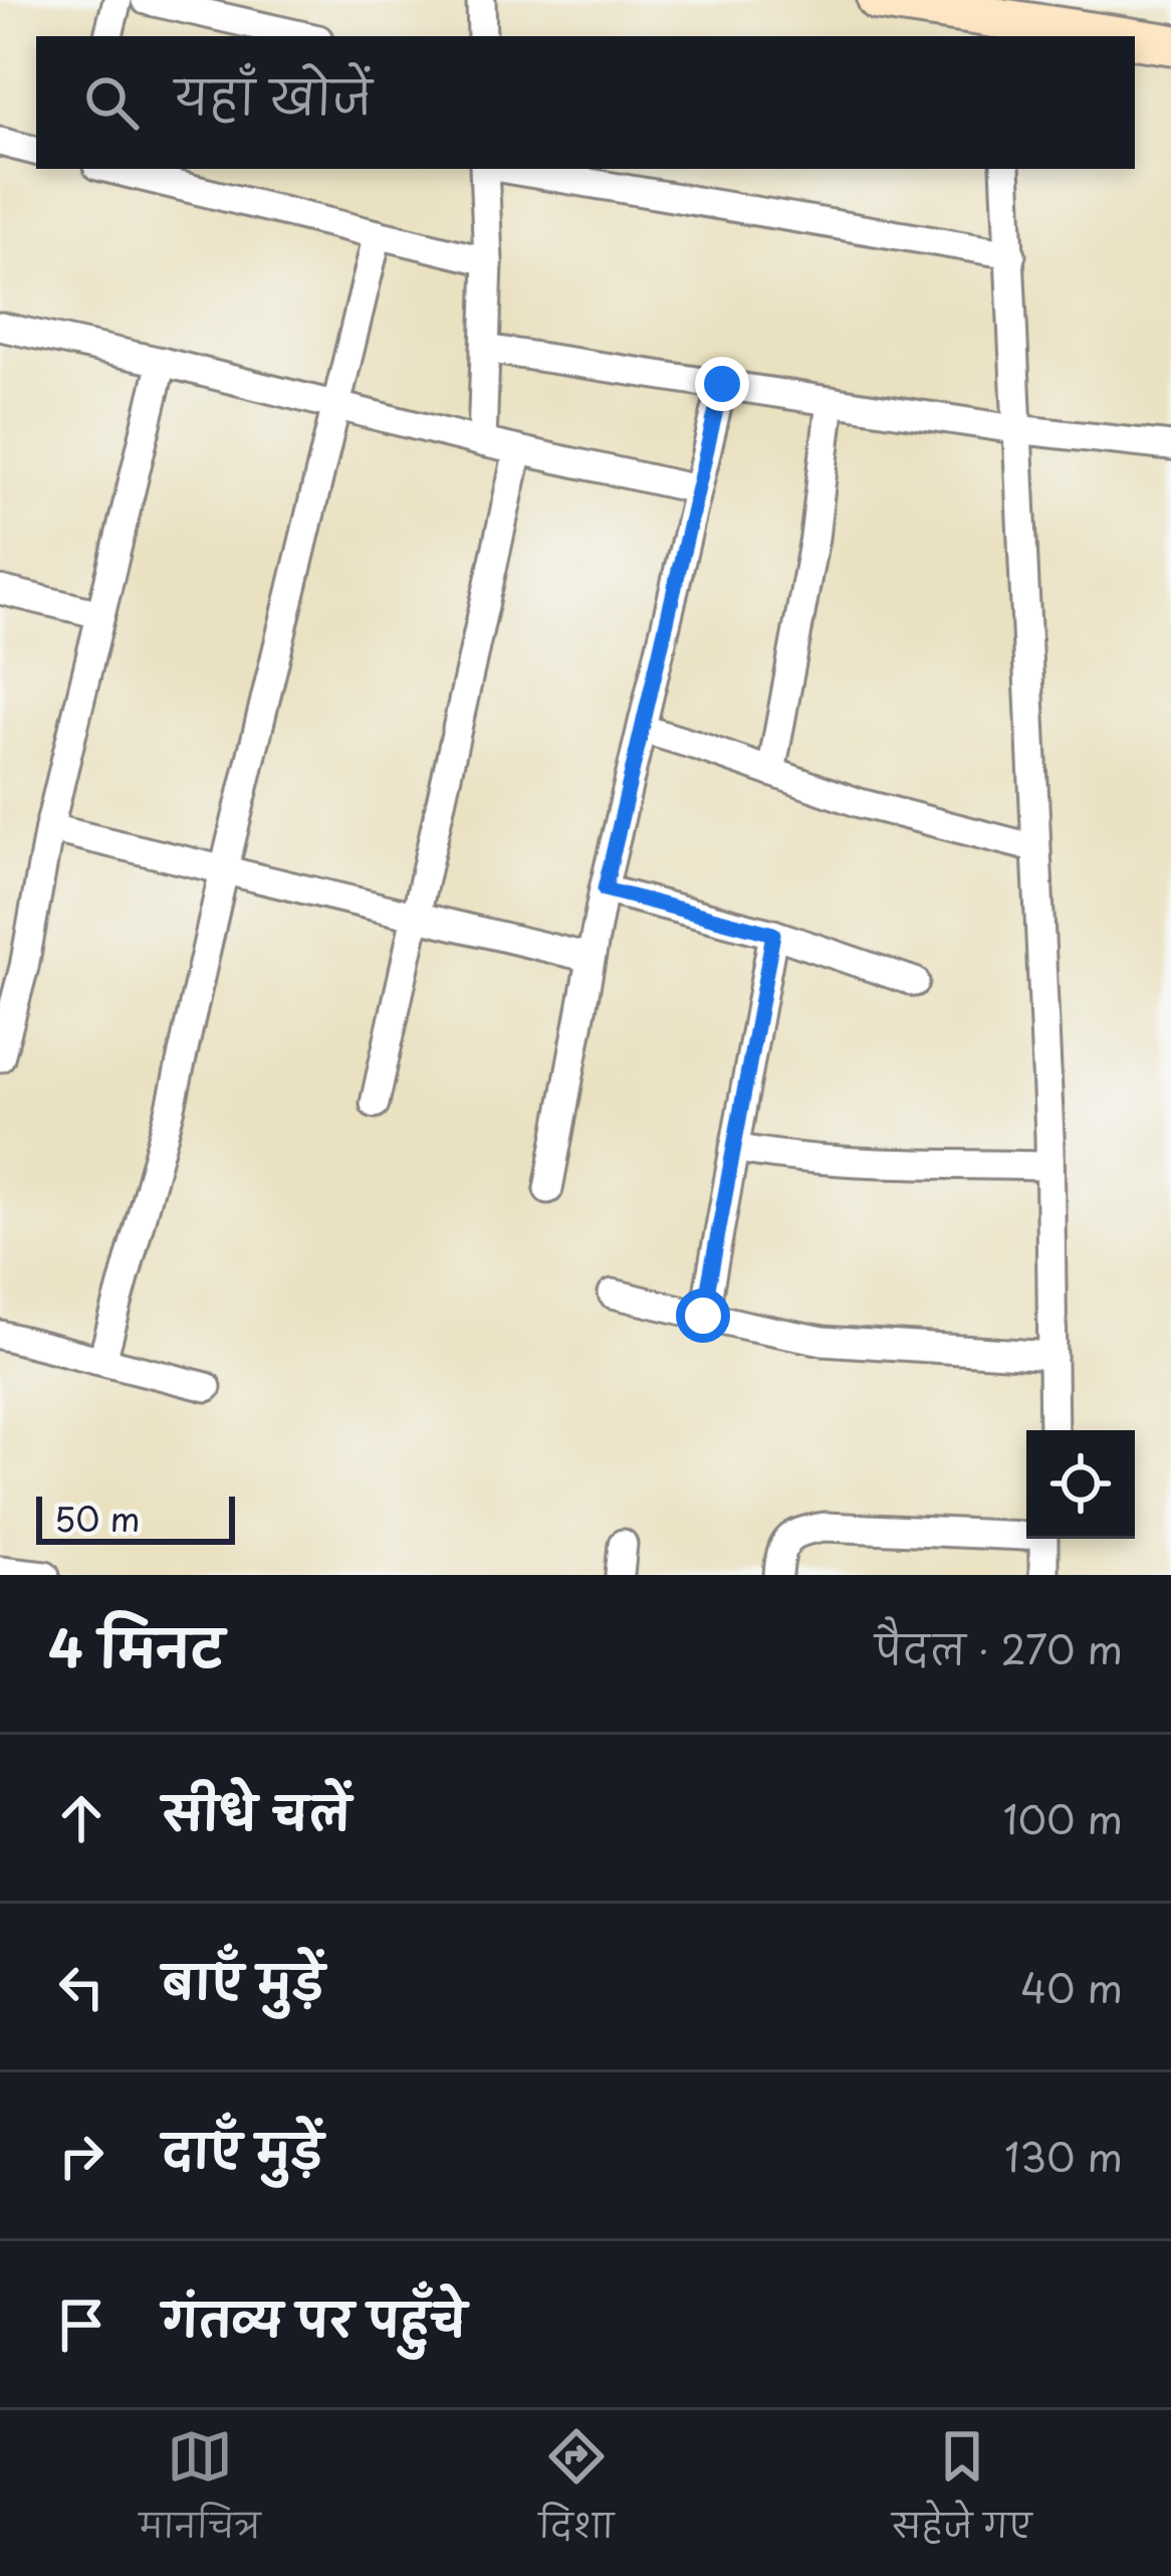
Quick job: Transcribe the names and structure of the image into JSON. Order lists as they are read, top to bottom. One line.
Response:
{"scale_bar":"50 m","page":{"search":"यहाँ खोजें","scale":"50 m","heading":["4 मिनट","पैदल · 270 m"],"list":[["सीधे चलें","100 m"],["बाएँ मुड़ें","40 m"],["दाएँ मुड़ें","130 m"],"गंतव्य पर पहुँचे"],"nav":["मानचित्र","दिशा","सहेजे गए"]}}
